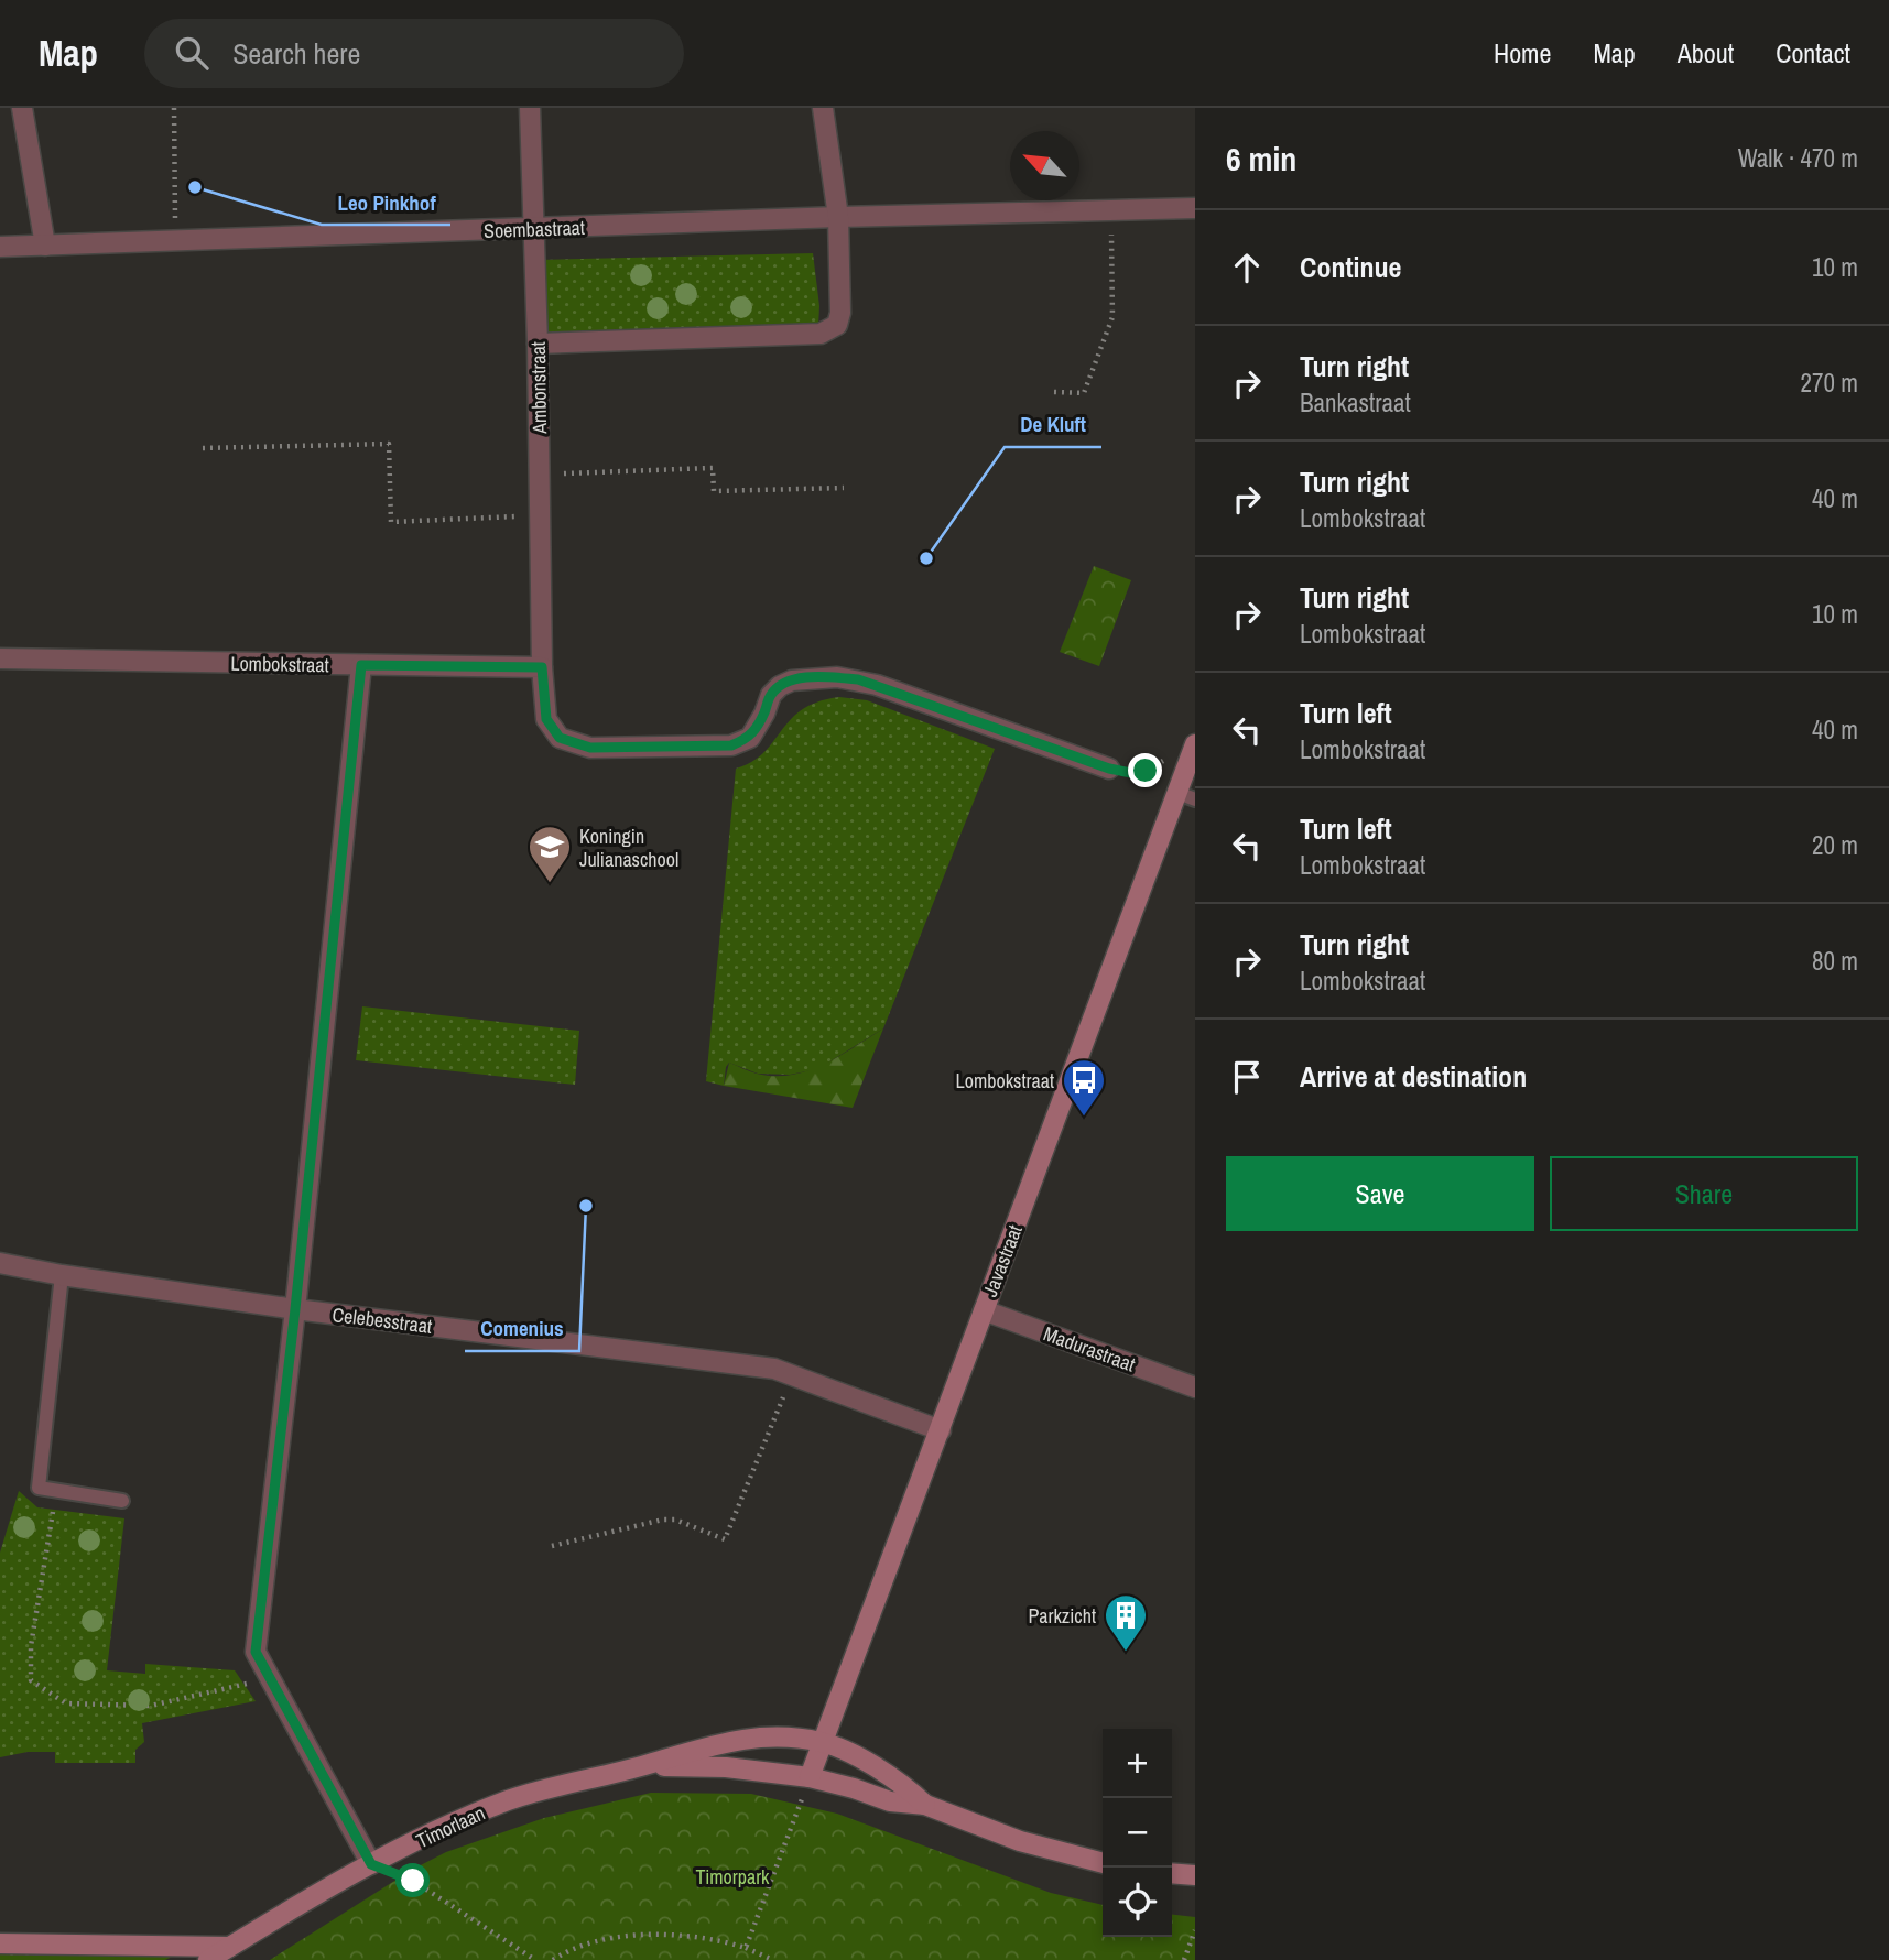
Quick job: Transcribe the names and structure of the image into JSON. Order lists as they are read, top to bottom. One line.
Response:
{"streets":{"street":["Soembastraat","Ambonstraat","Lombokstraat","Javastraat","Celebesstraat","Madurastraat","Timorlaan"]},"crossings":[["Soembastraat","Ambonstraat"],["Ambonstraat","Lombokstraat"],["Javastraat","Celebesstraat"],["Javastraat","Madurastraat"],["Javastraat","Timorlaan"]],"parks":["Timorpark"],"places":{"other":["Leo Pinkhof","De Kluft","Comenius"],"school or university":["Koningin Julianaschool"],"bus stop":["Lombokstraat"],"building":["Parkzicht"]},"north":"top left","page":{"header":"Map","search":"Search here","nav":["Home","Map","About","Contact"],"heading":["6 min","Walk · 470 m"],"list":[["Continue","10 m"],["Turn right","Bankastraat","270 m"],["Turn right","Lombokstraat","40 m"],["Turn right","Lombokstraat","10 m"],["Turn left","Lombokstraat","40 m"],["Turn left","Lombokstraat","20 m"],["Turn right","Lombokstraat","80 m"],"Arrive at destination"],"buttons":["Save","Share"],"map_buttons":["+","−"]}}
